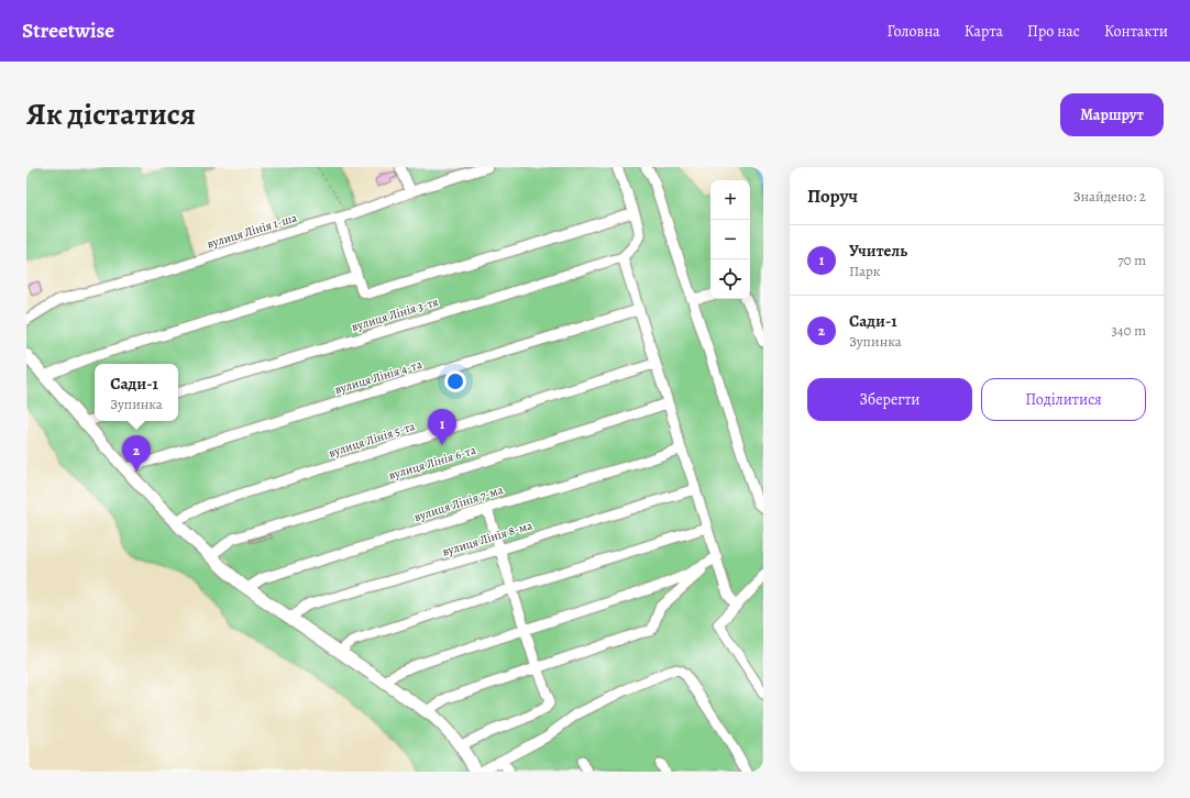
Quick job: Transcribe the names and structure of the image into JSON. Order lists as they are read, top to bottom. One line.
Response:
{"streets":{"lane":["вулиця Лінія 1-ша","вулиця Лінія 3-тя","вулиця Лінія 4-та","вулиця Лінія 5-та","вулиця Лінія 6-та","вулиця Лінія 7-ма","вулиця Лінія 8-ма"]},"page":{"header":"Streetwise","nav":["Головна","Карта","Про нас","Контакти"],"title":"Як дістатися","buttons":["Маршрут",["Зберегти","Поділитися"]],"heading":["Поруч","Знайдено: 2"],"map_buttons":["+","−"],"list":[{"mark":"1","name":"Учитель","note":"Парк","value":"70 m"},{"mark":"2","name":"Сади-1","note":"Зупинка","value":"340 m"}],"popup":["Сади-1","Зупинка"],"pins":["1","2"]}}
